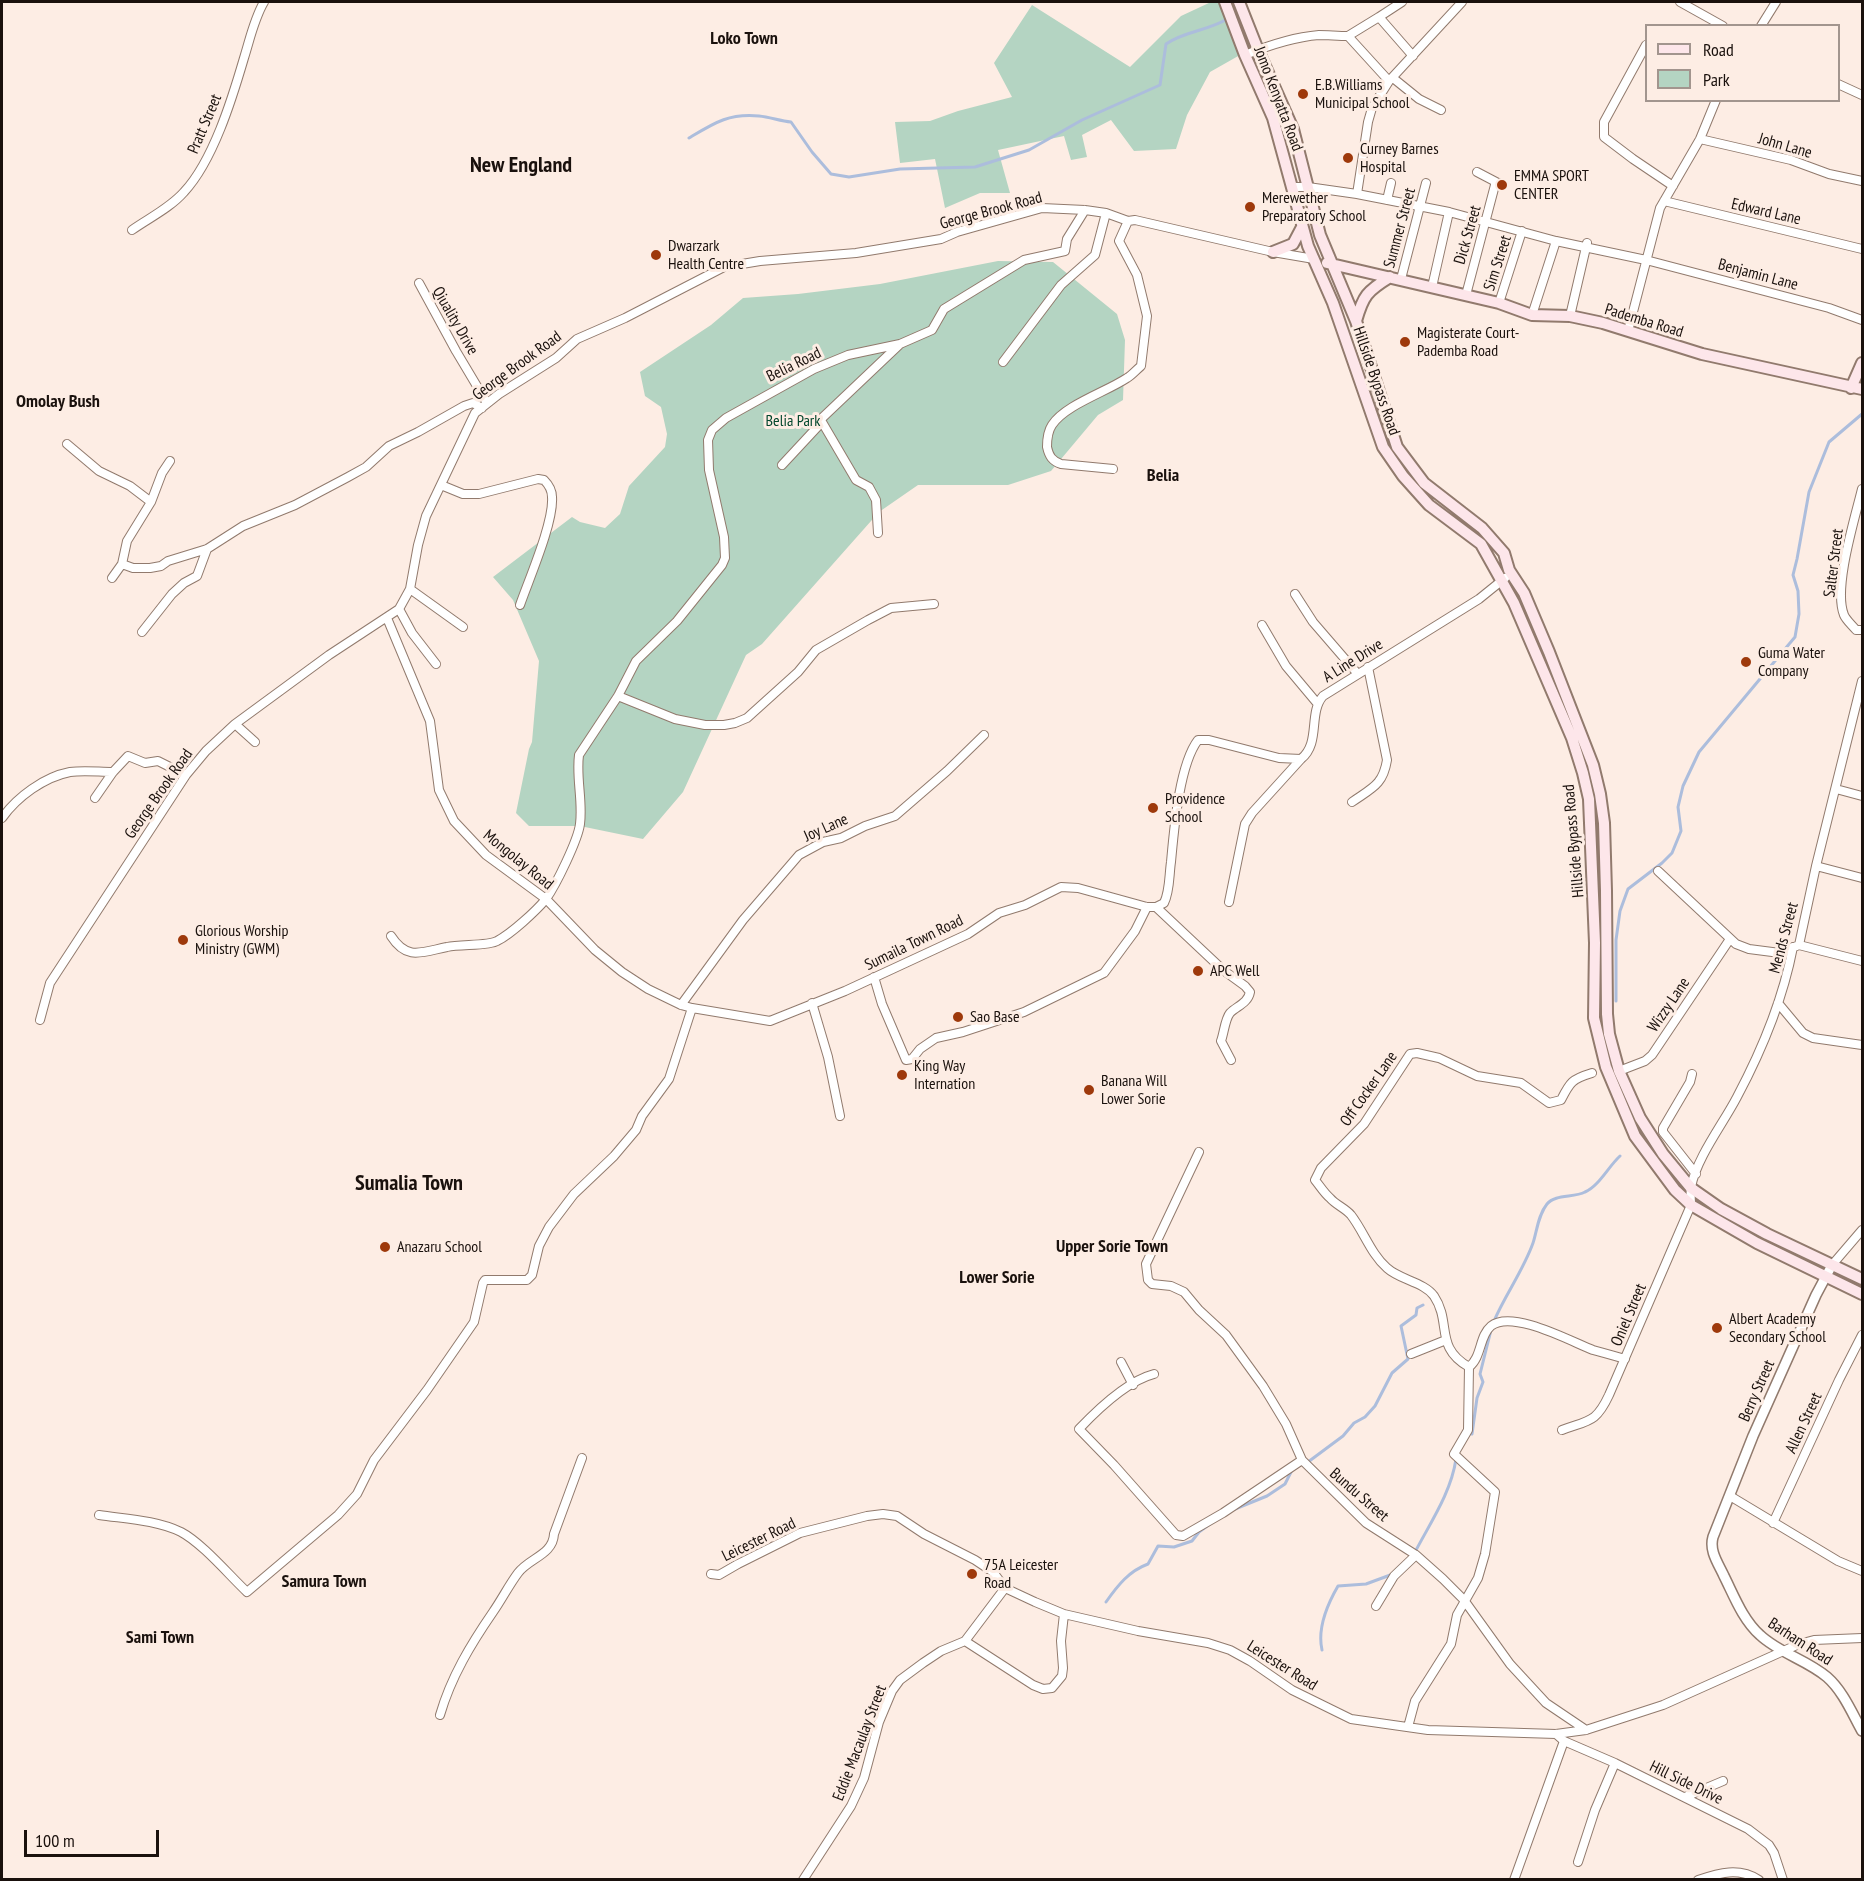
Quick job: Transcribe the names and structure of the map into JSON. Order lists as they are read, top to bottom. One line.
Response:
{"streets":{"main road":["Jomo Kenyatta Road","Pademba Road","Hillside Bypass Road"],"street":["Pratt Street","John Lane","George Brook Road","Edward Lane","Summer Street","Dick Street","Sim Street","Benjamin Lane","Qiuality Drive","Belia Road","Salter Street","A Line Drive","Joy Lane","Mongolay Road","Mends Street","Sumaila Town Road","Wizzy Lane","Off Cocker Lane","Oniel Street","Berry Street","Allen Street","Bundu Street","Leicester Road","Barham Road","Eddie Macaulay Street","Hill Side Drive"]},"crossings":[["Jomo Kenyatta Road","George Brook Road"],["Jomo Kenyatta Road","Benjamin Lane"],["Jomo Kenyatta Road","Hillside Bypass Road"],["George Brook Road","Qiuality Drive"],["George Brook Road","Belia Road"],["George Brook Road","Hillside Bypass Road"],["George Brook Road","Mongolay Road"],["Summer Street","Benjamin Lane"],["Summer Street","Pademba Road"],["Dick Street","Benjamin Lane"],["Dick Street","Pademba Road"],["Sim Street","Benjamin Lane"],["Sim Street","Pademba Road"],["Hillside Bypass Road","A Line Drive"],["Hillside Bypass Road","Mends Street"],["Hillside Bypass Road","Wizzy Lane"],["Hillside Bypass Road","Oniel Street"],["Hillside Bypass Road","Berry Street"],["Joy Lane","Mongolay Road"],["Joy Lane","Sumaila Town Road"],["Mongolay Road","Sumaila Town Road"],["Mends Street","Oniel Street"],["Berry Street","Barham Road"],["Bundu Street","Leicester Road"],["Leicester Road","Barham Road"],["Leicester Road","Hill Side Drive"]],"districts":["Loko Town","New England","Omolay Bush","Belia","Sumalia Town","Upper Sorie Town","Lower Sorie","Samura Town","Sami Town"],"parks":["Belia Park"],"places":["E.B.Williams Municipal School","Curney Barnes Hospital","EMMA SPORT CENTER","Merewether Preparatory School","Dwarzark Health Centre","Magisterate Court- Pademba Road","Guma Water Company","Providence School","Glorious Worship Ministry (GWM)","APC Well","Sao Base","King Way Internation","Banana Will Lower Sorie","Anazaru School","Albert Academy Secondary School","75A Leicester Road"],"legend":["Road","Park"],"scale_bar":"100 m"}
